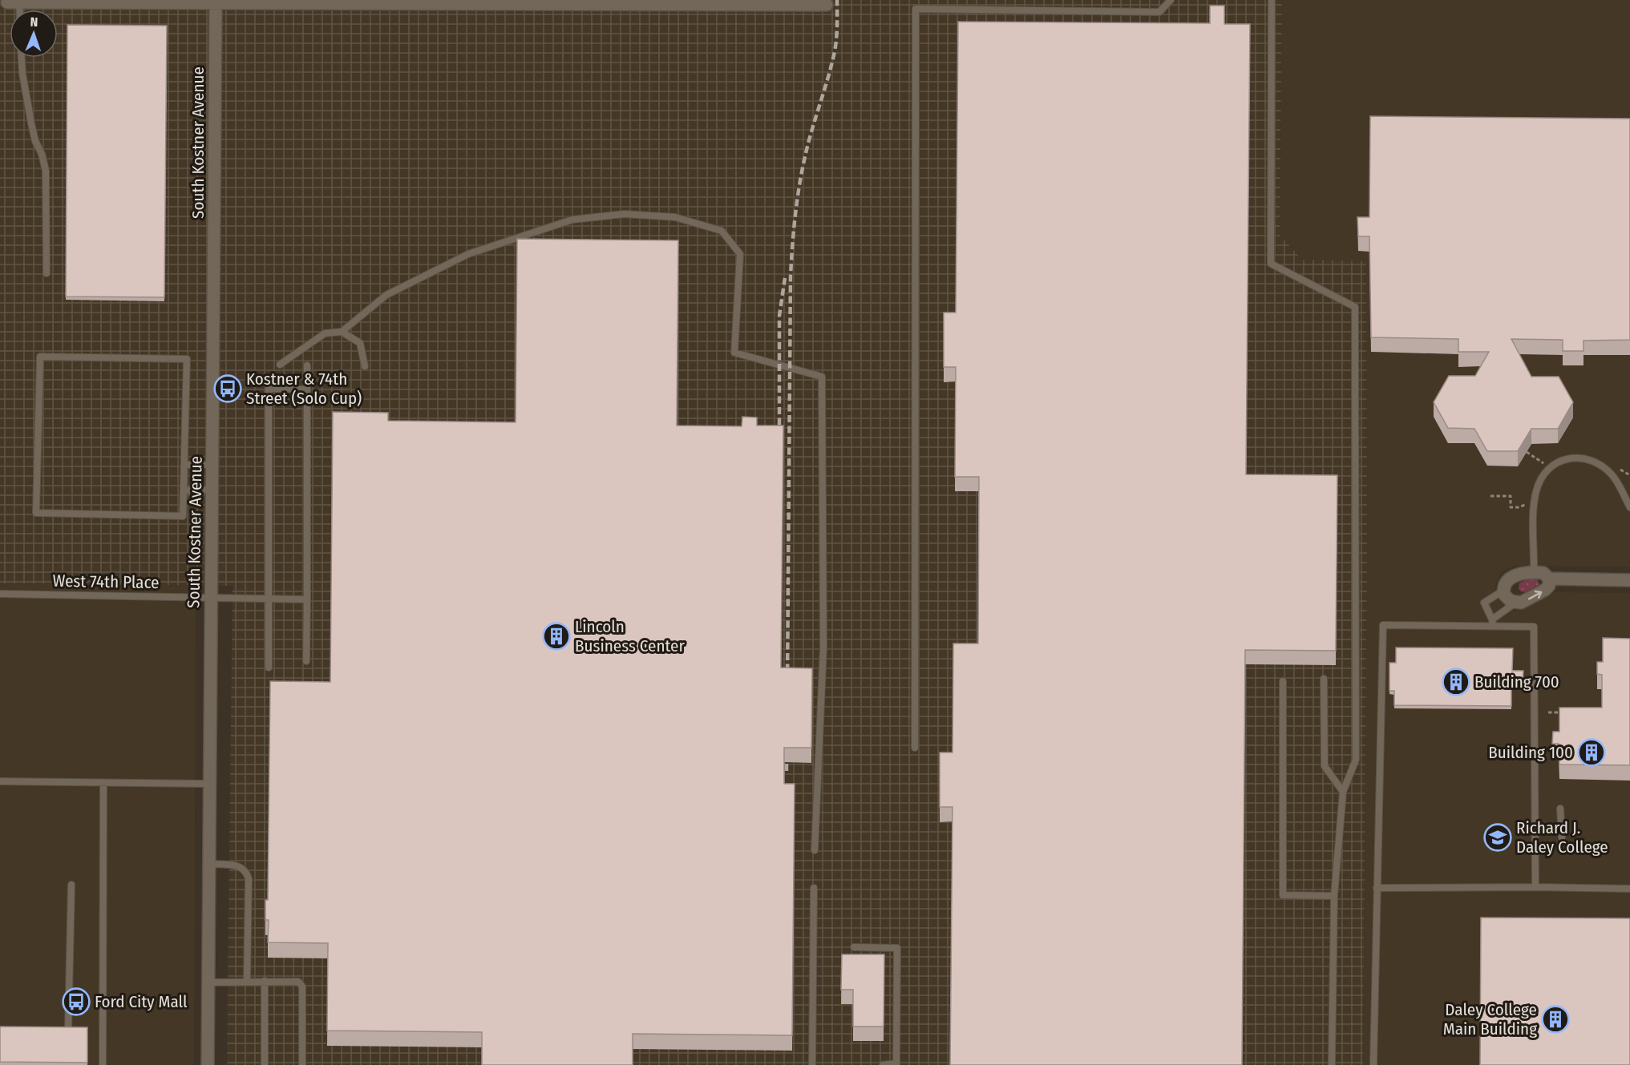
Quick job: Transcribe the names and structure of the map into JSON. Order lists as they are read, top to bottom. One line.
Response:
{"streets":{"street":["South Kostner Avenue"],"lane":["West 74th Place"]},"crossings":[["South Kostner Avenue","West 74th Place"]],"places":{"bus stop":["Kostner & 74th Street (Solo Cup)","Ford City Mall"],"building":["Lincoln Business Center","Building 700","Building 100","Daley College Main Building"],"school or university":["Richard J. Daley College"]},"north":"top"}
